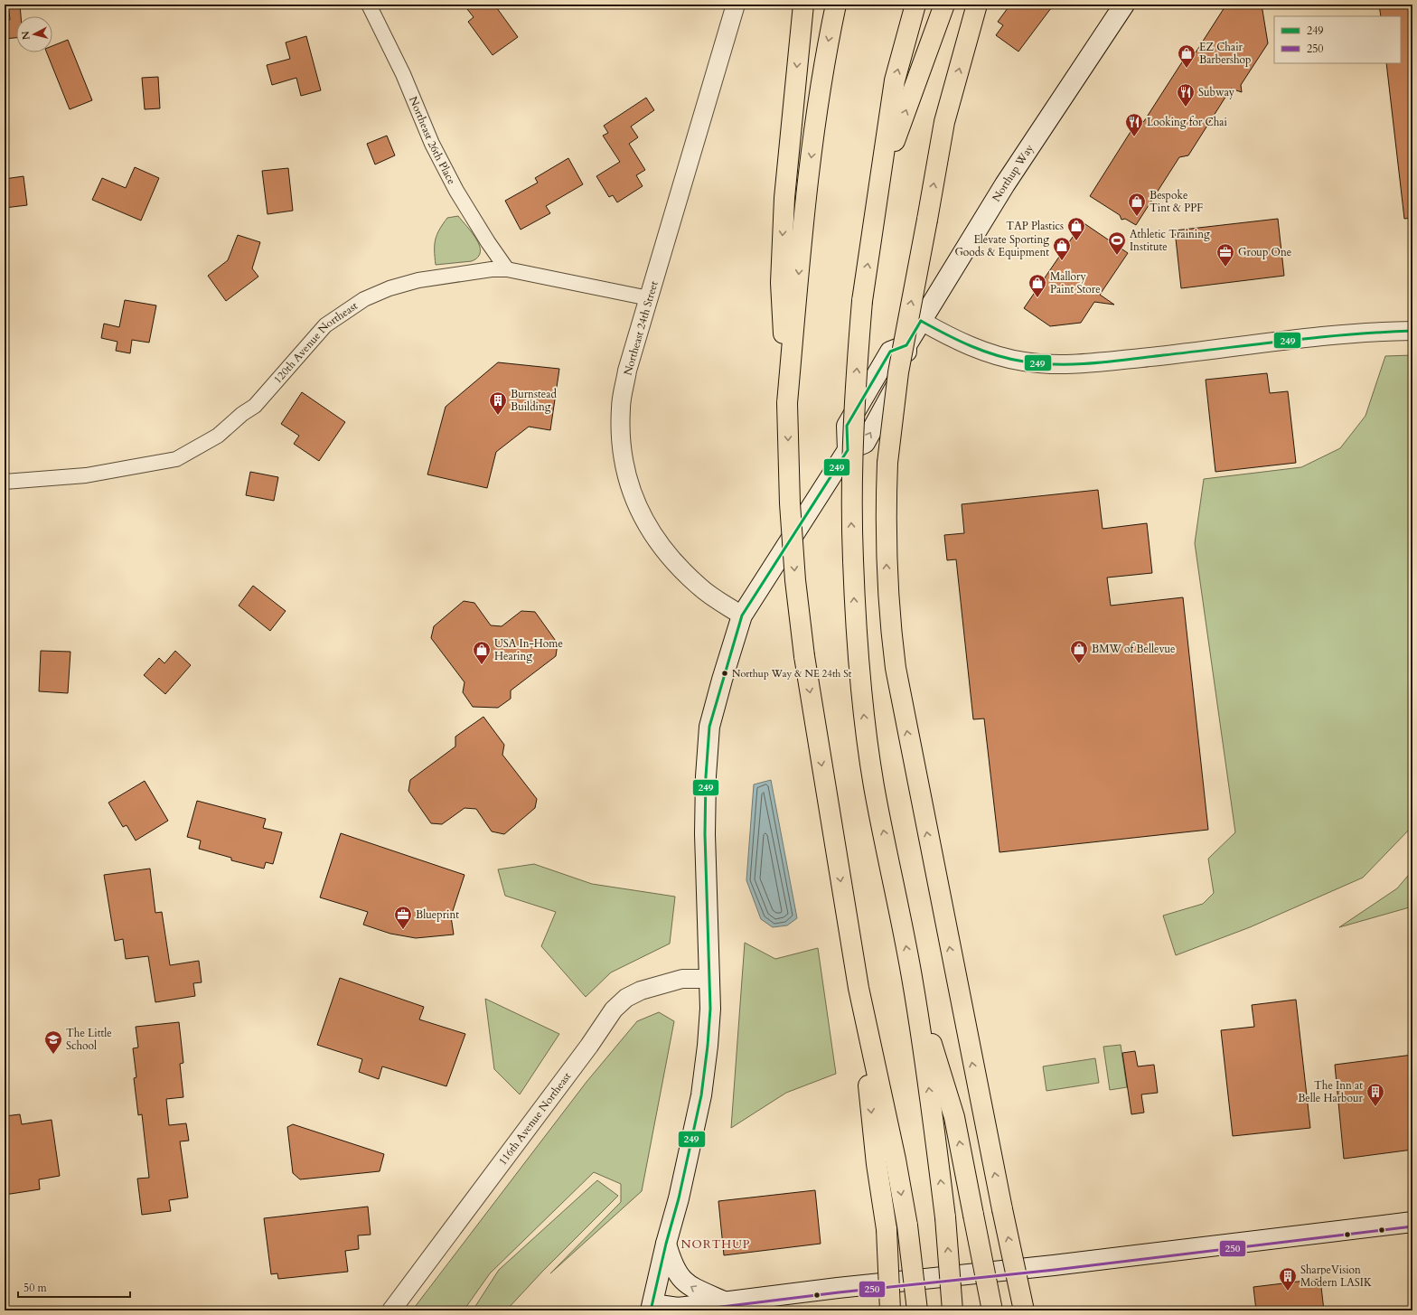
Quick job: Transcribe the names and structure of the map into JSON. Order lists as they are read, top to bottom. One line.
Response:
{"streets":{"main road":["Northup Way"],"street":["Northeast 26th Place","Northeast 24th Street","120th Avenue Northeast","116th Avenue Northeast"]},"crossings":[["Northeast 26th Place","120th Avenue Northeast"],["Northup Way","Northeast 24th Street"],["Northup Way","116th Avenue Northeast"],["Northeast 24th Street","120th Avenue Northeast"]],"districts":["NORTHUP"],"places":{"shop":["EZ Chair Barbershop","Bespoke Tint & PPF","TAP Plastics","Elevate Sporting Goods & Equipment","Mallory Paint Store","BMW of Bellevue","USA In-Home Hearing"],"restaurant":["Subway","Looking for Chai"],"sports":["Athletic Training Institute"],"office":["Group One","Blueprint"],"building":["Burnstead Building","The Inn at Belle Harbour","SharpeVision Modern LASIK"],"other":["Northup Way & NE 24th St"],"school or university":["The Little School"]},"lines":["transit line 249","transit line 250"],"legend":["249","250"],"scale_bar":"50 m","north":"left"}
